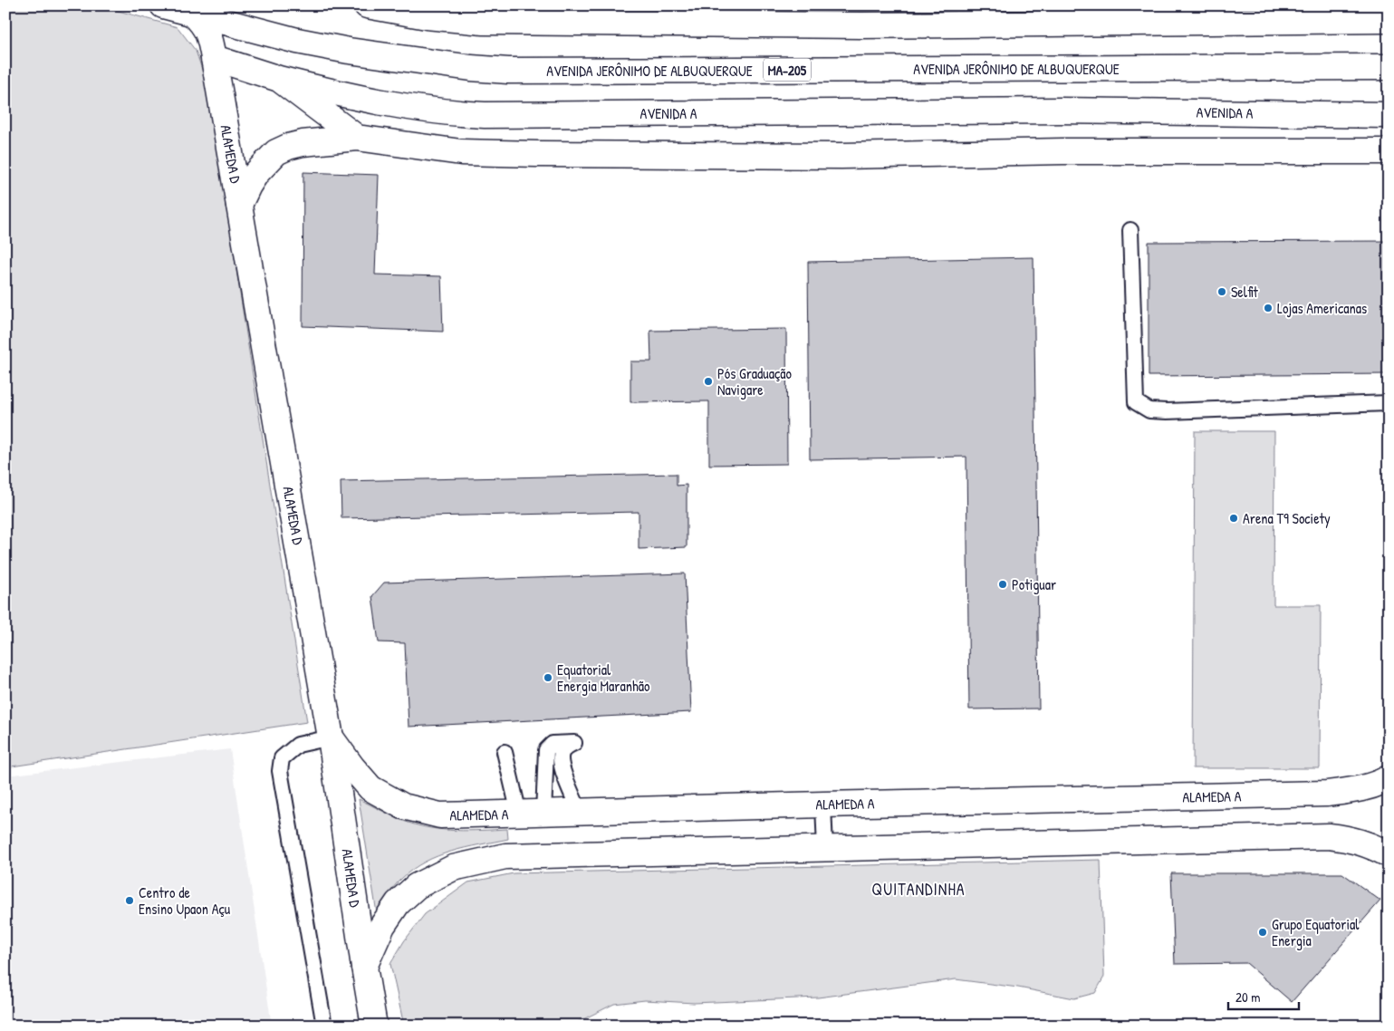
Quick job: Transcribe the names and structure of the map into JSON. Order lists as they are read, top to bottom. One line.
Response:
{"streets":{"street":["AVENIDA JERÔNIMO DE ALBUQUERQUE","MA-205","AVENIDA A","ALAMEDA D","ALAMEDA A"]},"crossings":[["AVENIDA JERÔNIMO DE ALBUQUERQUE","ALAMEDA D"],["AVENIDA A","ALAMEDA D"],["ALAMEDA D","ALAMEDA A"]],"districts":["QUITANDINHA"],"places":["Selfit","Lojas Americanas","Pós Graduação Navigare","Arena T9 Society","Potiguar","Equatorial Energia Maranhão","Centro de Ensino Upaon Açu","Grupo Equatorial Energia"],"scale_bar":"20 m"}
